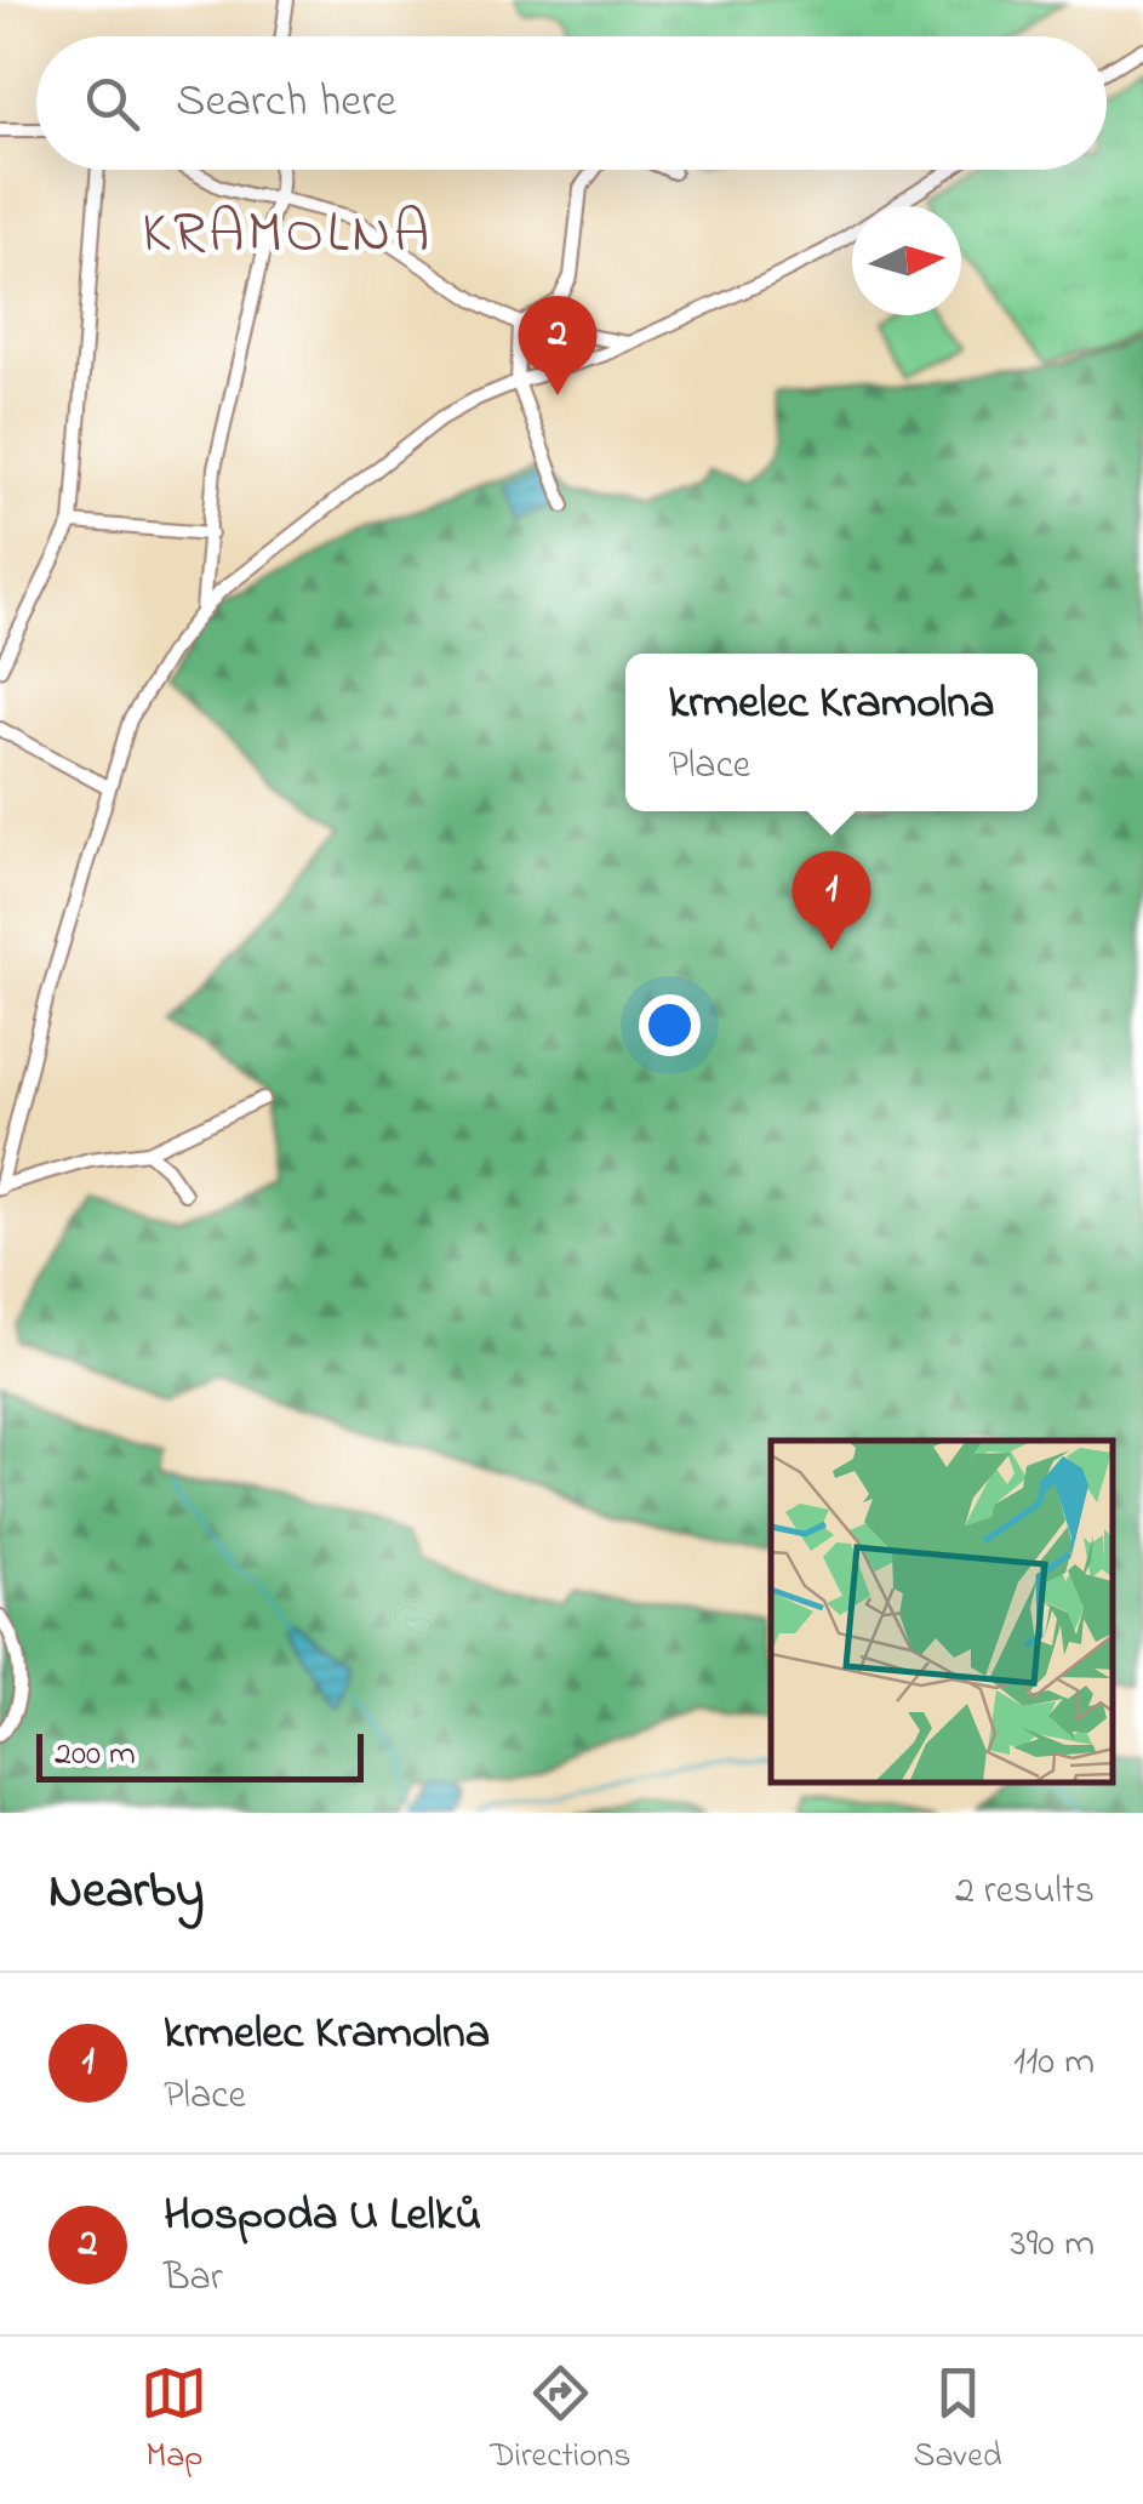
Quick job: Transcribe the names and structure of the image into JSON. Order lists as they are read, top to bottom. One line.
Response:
{"districts":["KRAMOLNA"],"scale_bar":"200 m","north":"right","page":{"search":"Search here","pins":["2","1"],"popup":["krmelec Kramolna","Place"],"scale":"200 m","heading":["Nearby","2 results"],"list":[{"mark":"1","name":"krmelec Kramolna","note":"Place","value":"110 m"},{"mark":"2","name":"Hospoda U Lelků","note":"Bar","value":"390 m"}],"nav":["Map","Directions","Saved"]}}
